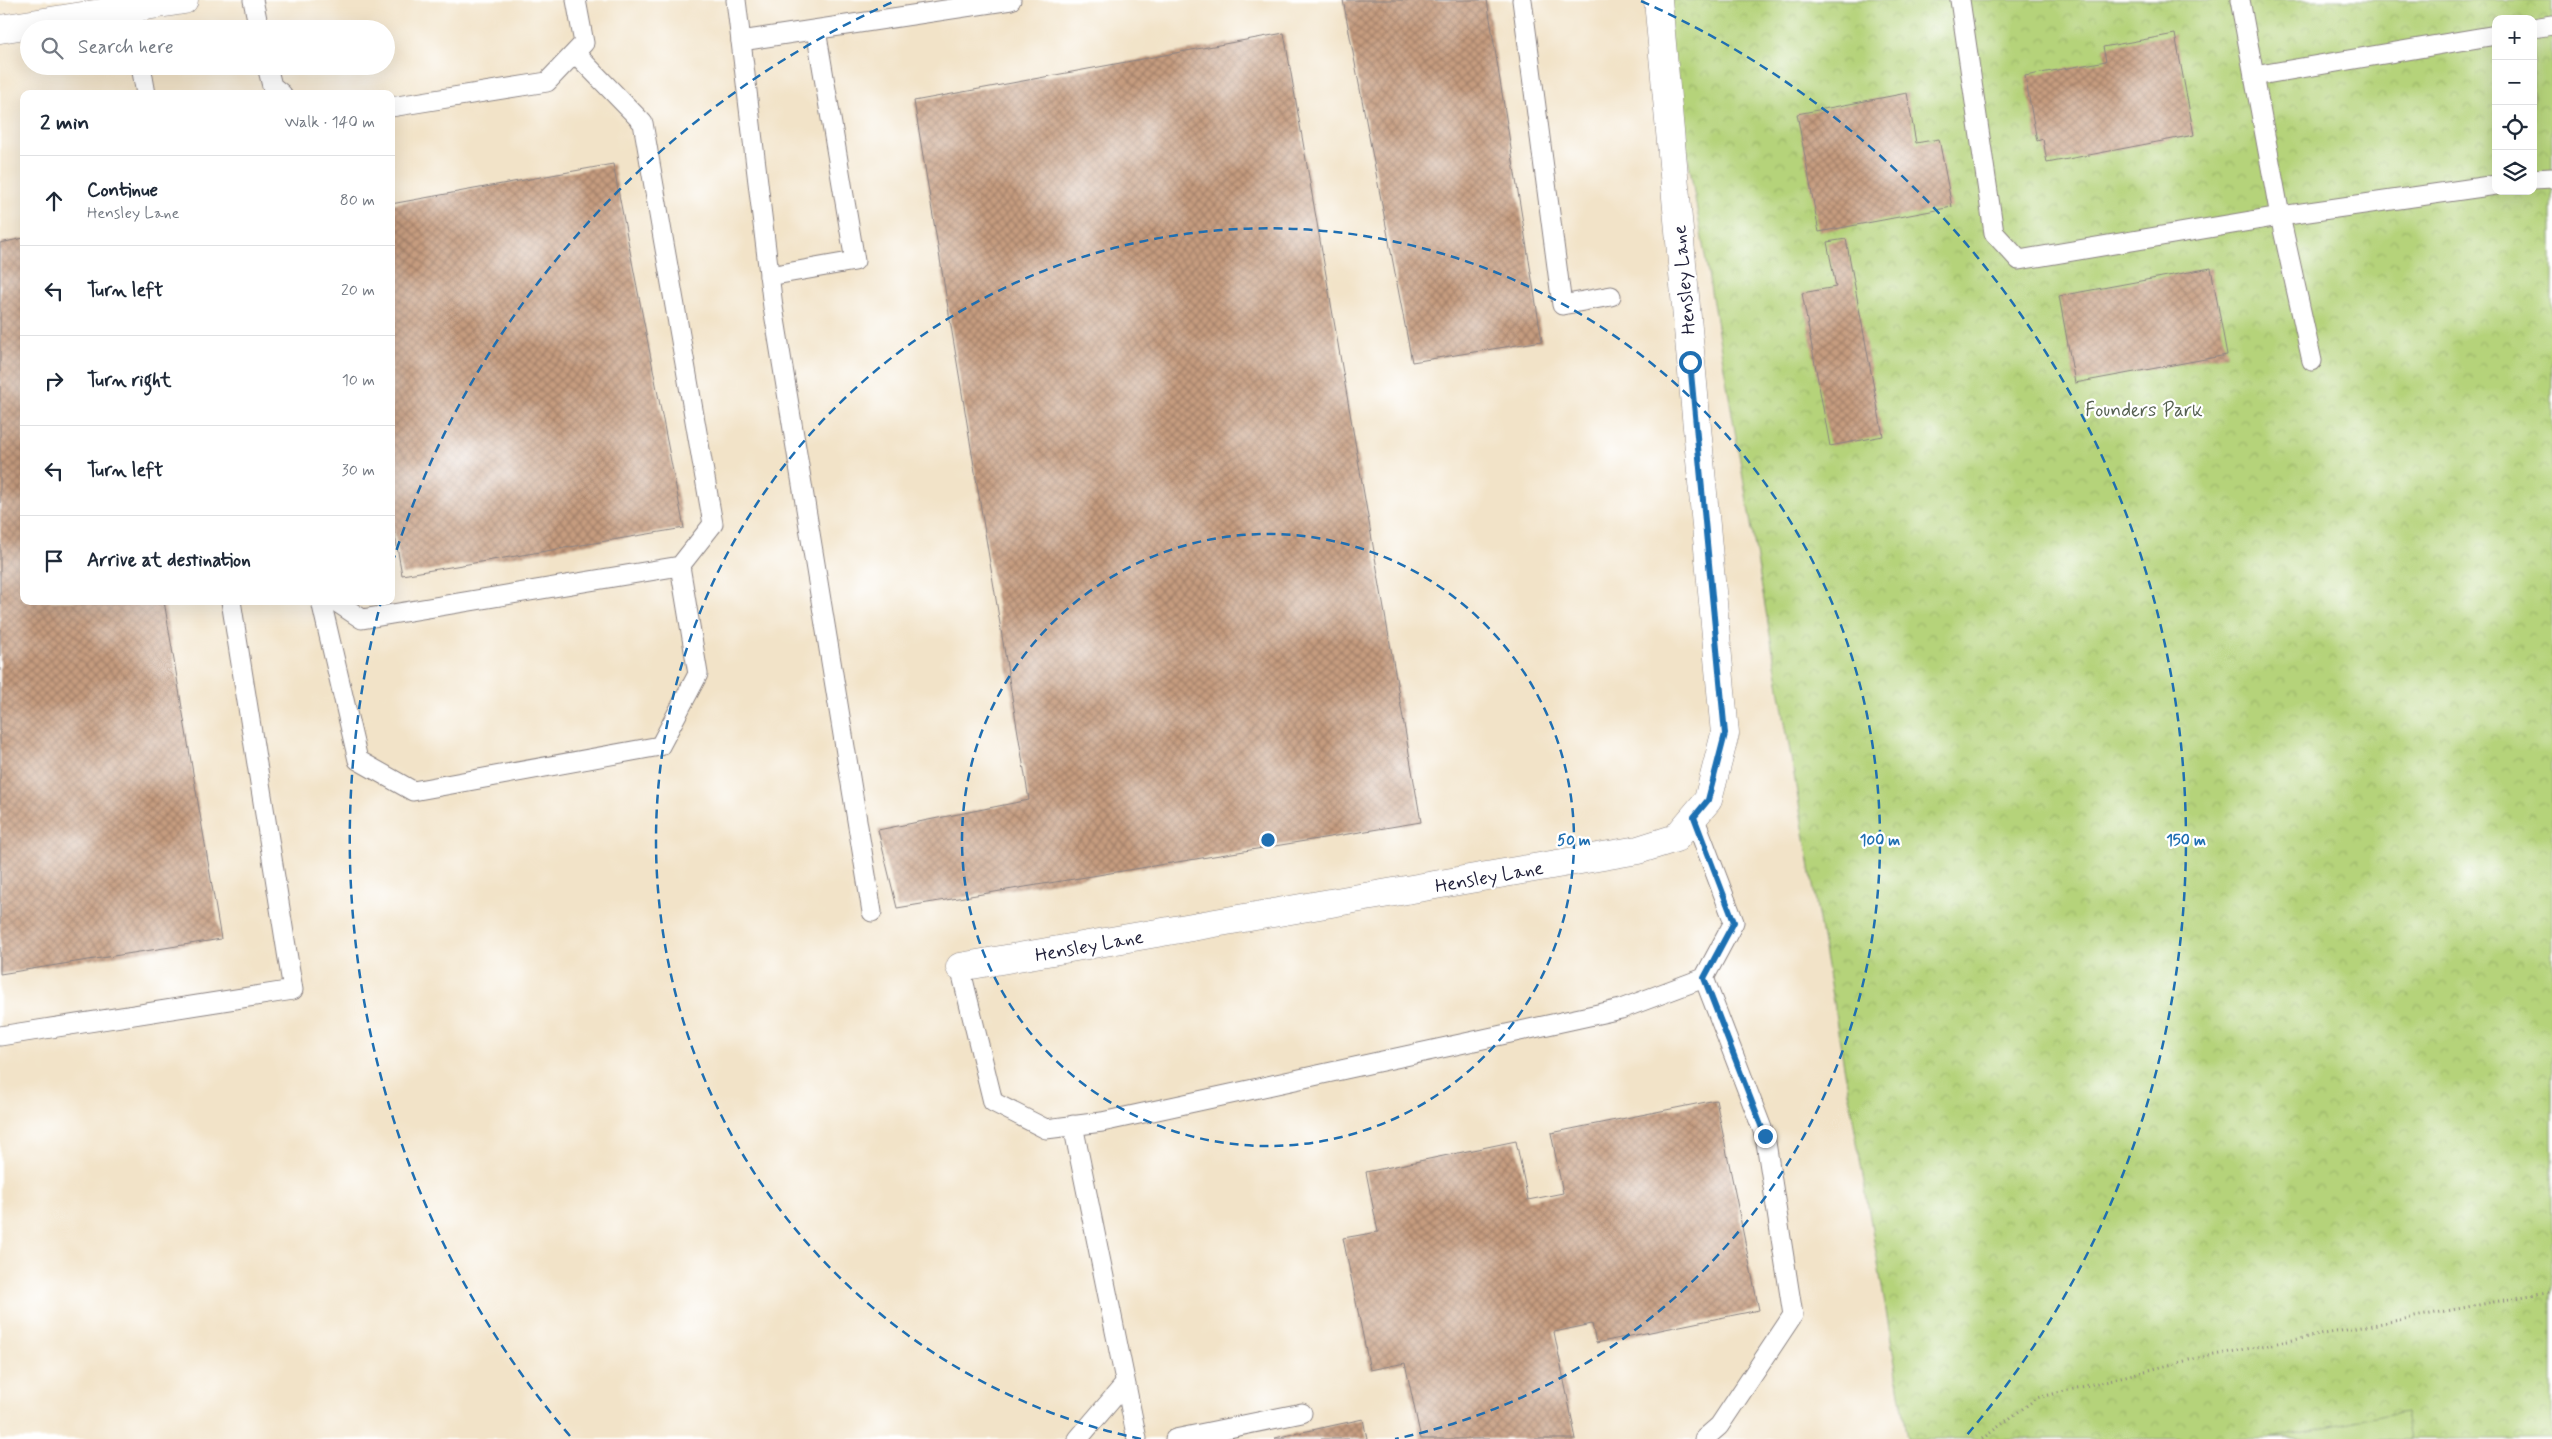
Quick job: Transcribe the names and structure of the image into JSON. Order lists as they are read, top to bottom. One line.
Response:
{"streets":{"street":["Hensley Lane"]},"parks":["Founders Park"],"page":{"map_buttons":["+","−"],"search":"Search here","heading":["2 min","Walk · 140 m"],"list":[["Continue","Hensley Lane","80 m"],["Turn left","20 m"],["Turn right","10 m"],["Turn left","30 m"],"Arrive at destination"]},"rings":["50 m","100 m","150 m"]}
